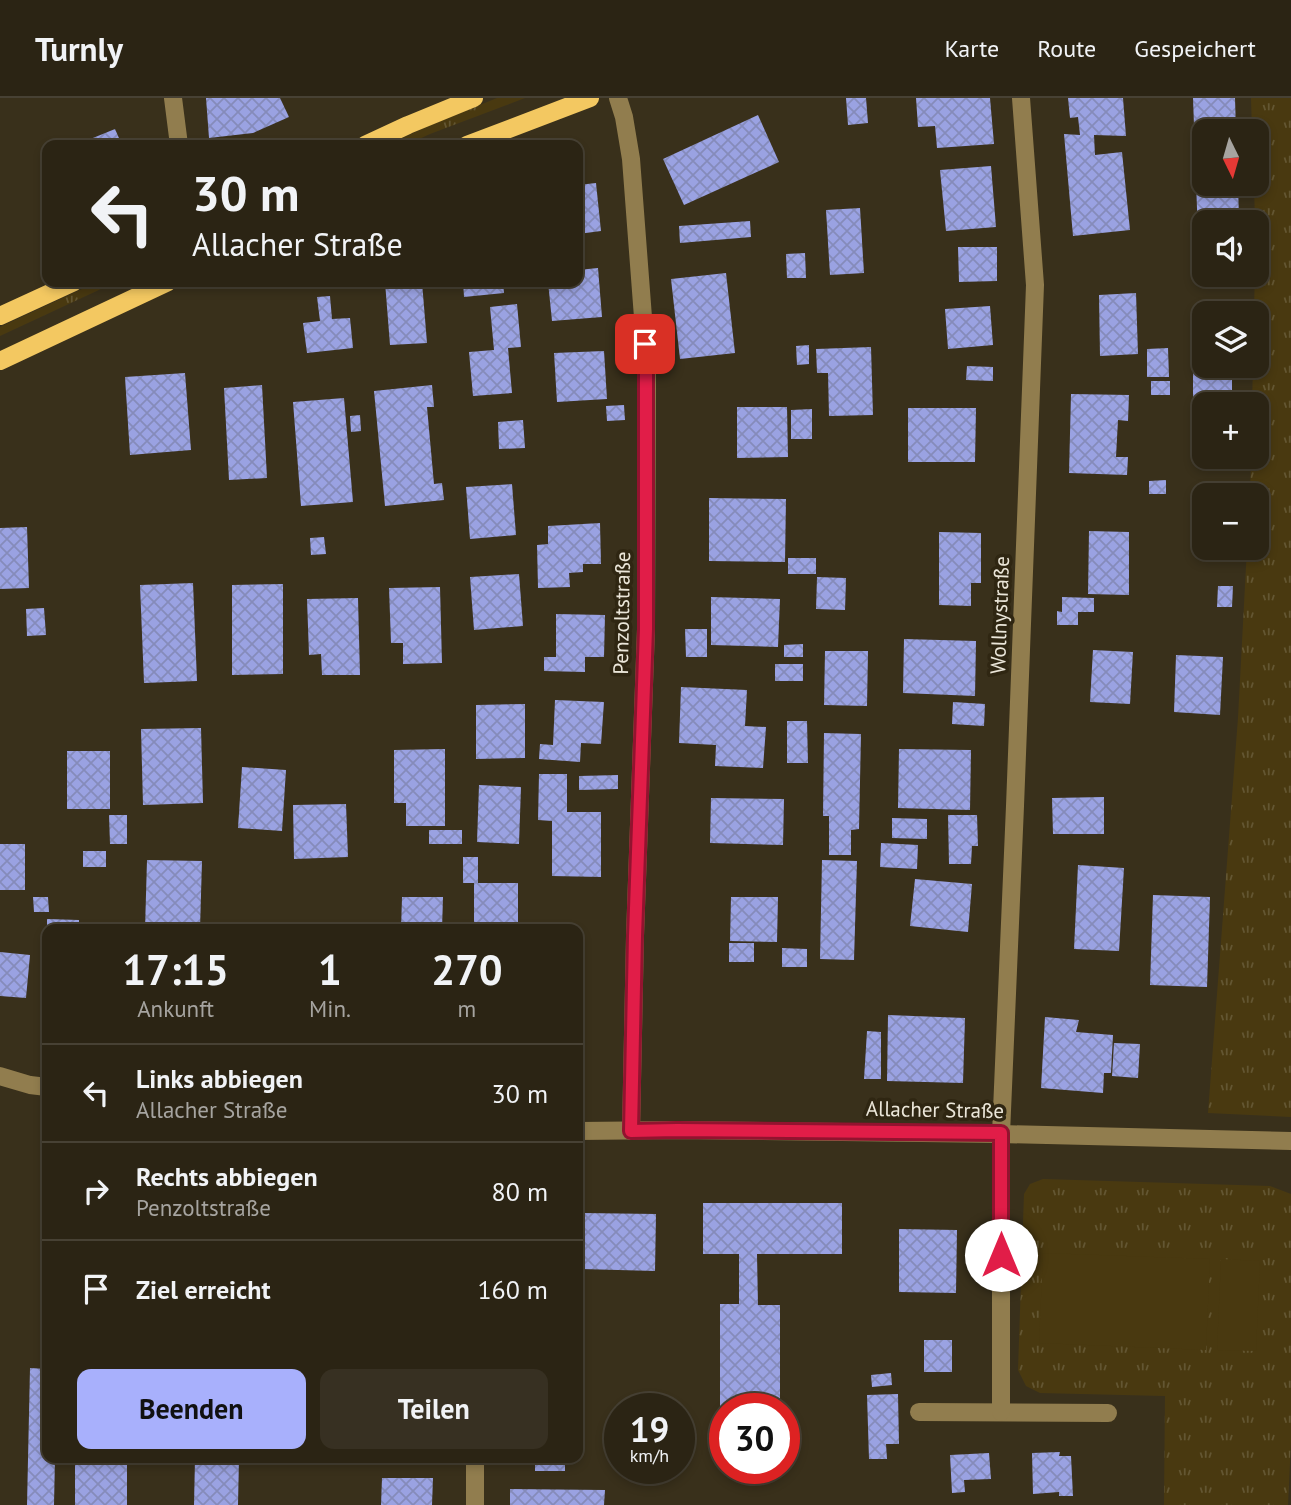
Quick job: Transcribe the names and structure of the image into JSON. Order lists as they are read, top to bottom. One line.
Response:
{"streets":{"street":["Penzoltstraße","Wollnystraße","Allacher Straße"]},"crossings":[["Penzoltstraße","Allacher Straße"],["Wollnystraße","Allacher Straße"]],"north":"bottom","page":{"header":"Turnly","nav":["Karte","Route","Gespeichert"],"map_buttons":["+","−"],"turn":["30 m","Allacher Straße"],"eta":["17:15","Ankunft","1","Min.","270","m"],"list":[{"name":"Links abbiegen","note":"Allacher Straße","value":"30 m"},{"name":"Rechts abbiegen","note":"Penzoltstraße","value":"80 m"},{"name":"Ziel erreicht","value":"160 m"}],"buttons":["Beenden","Teilen"],"speed":"19 km/h","limit":"30"}}
